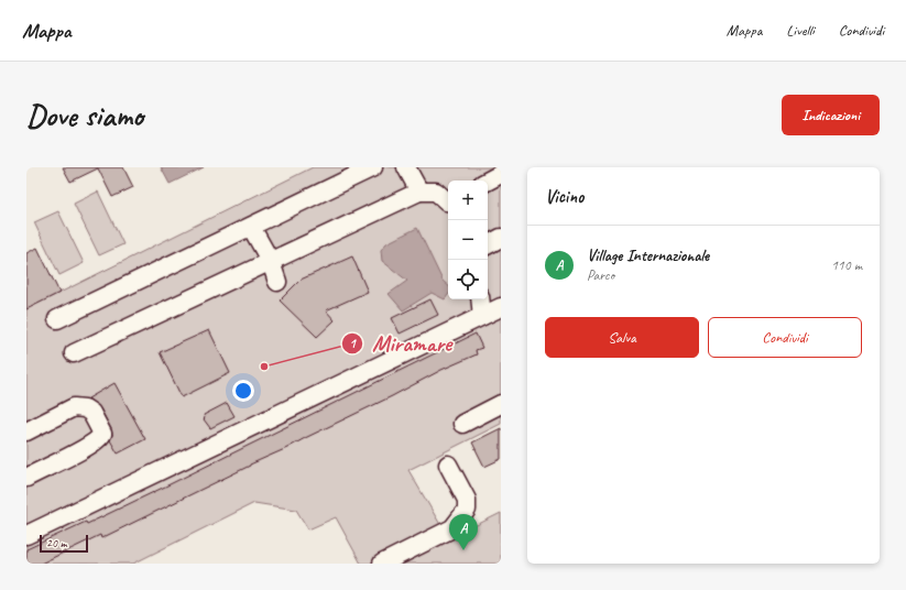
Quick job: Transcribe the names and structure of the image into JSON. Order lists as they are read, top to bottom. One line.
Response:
{"places":["Miramare"],"scale_bar":"20 m","page":{"header":"Mappa","nav":["Mappa","Livelli","Condividi"],"buttons":["Indicazioni",["Salva","Condividi"]],"title":"Dove siamo","heading":"Vicino","map_buttons":["+","−"],"list":[{"mark":"A","name":"Village Internazionale","note":"Parco","value":"110 m"}],"pins":"A","scale":"20 m"}}
